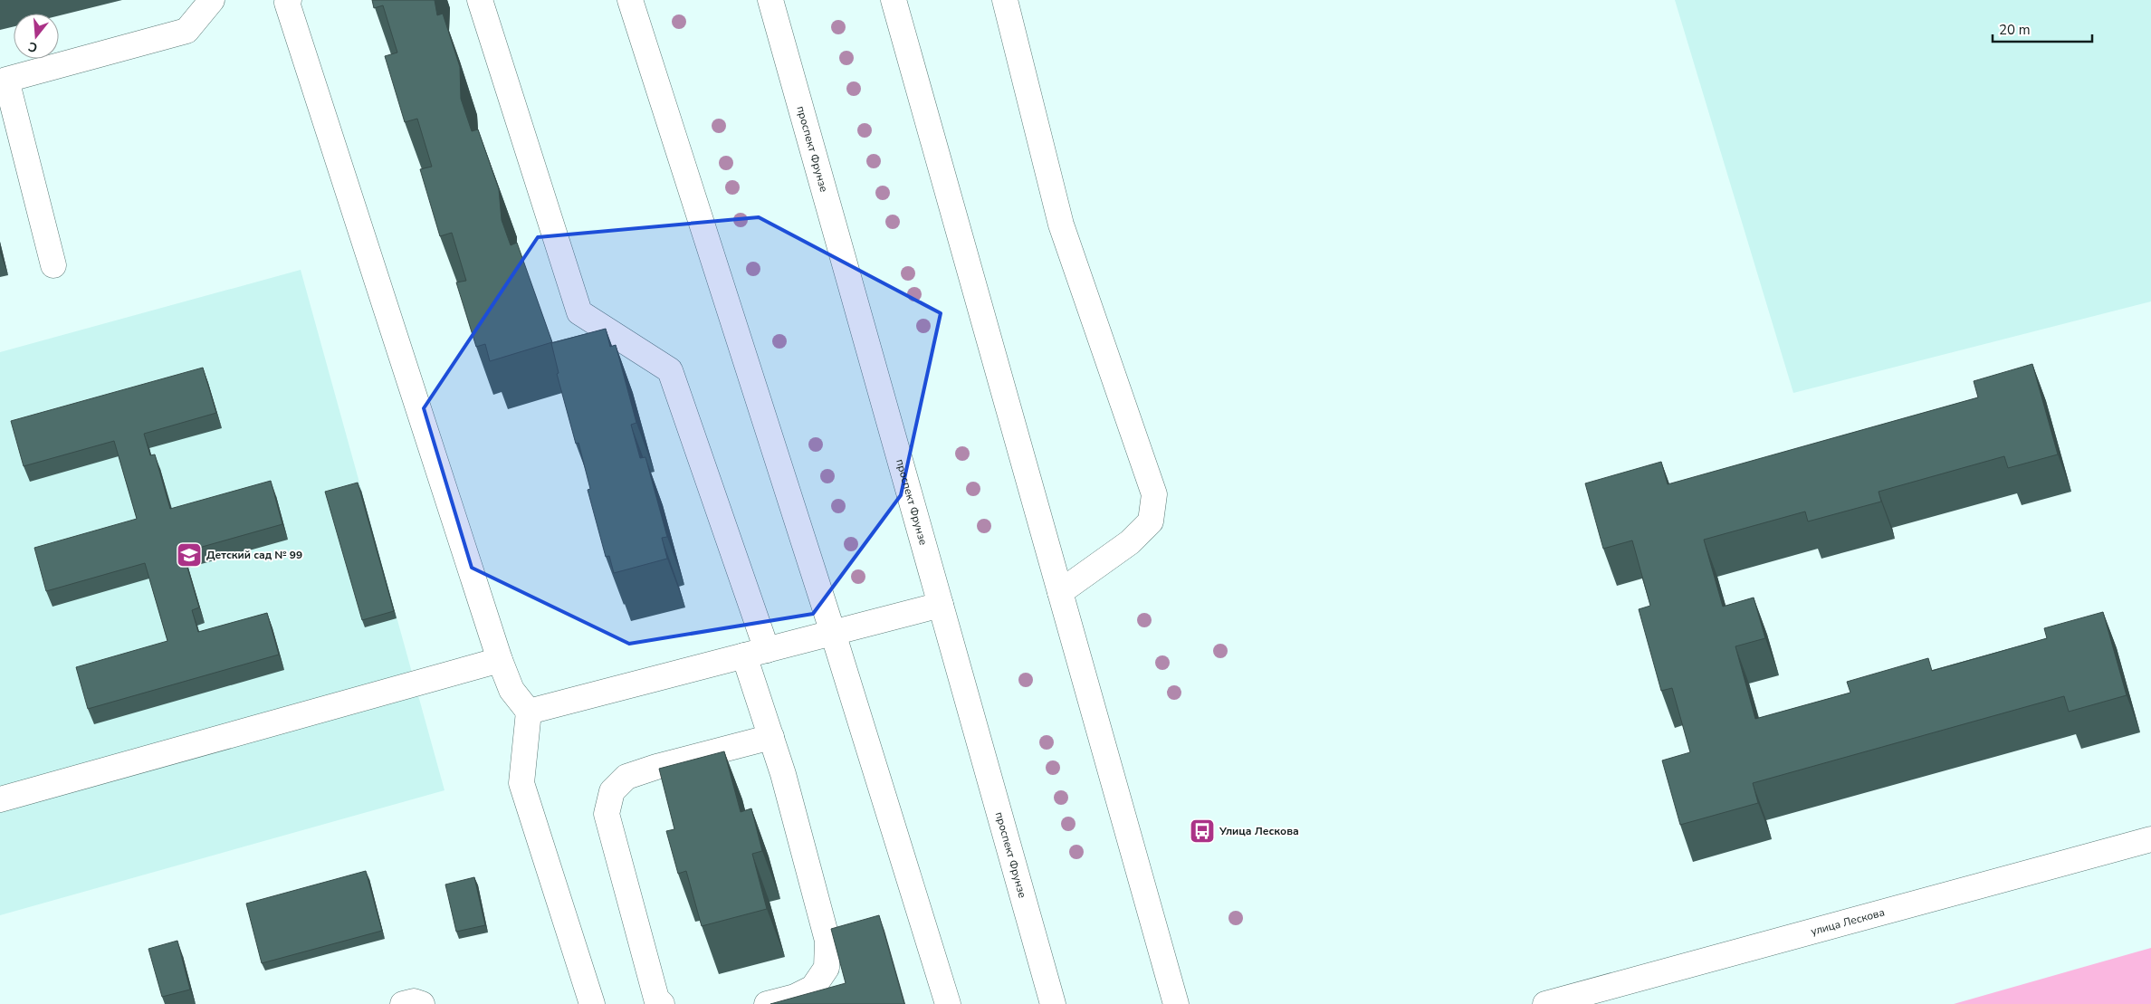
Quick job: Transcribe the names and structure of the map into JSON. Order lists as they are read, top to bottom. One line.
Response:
{"streets":{"main road":["проспект Фрунзе","улица Лескова"]},"places":{"school or university":["Детский сад № 99"],"bus stop":["Улица Лескова"]},"scale_bar":"20 m","north":"bottom"}
